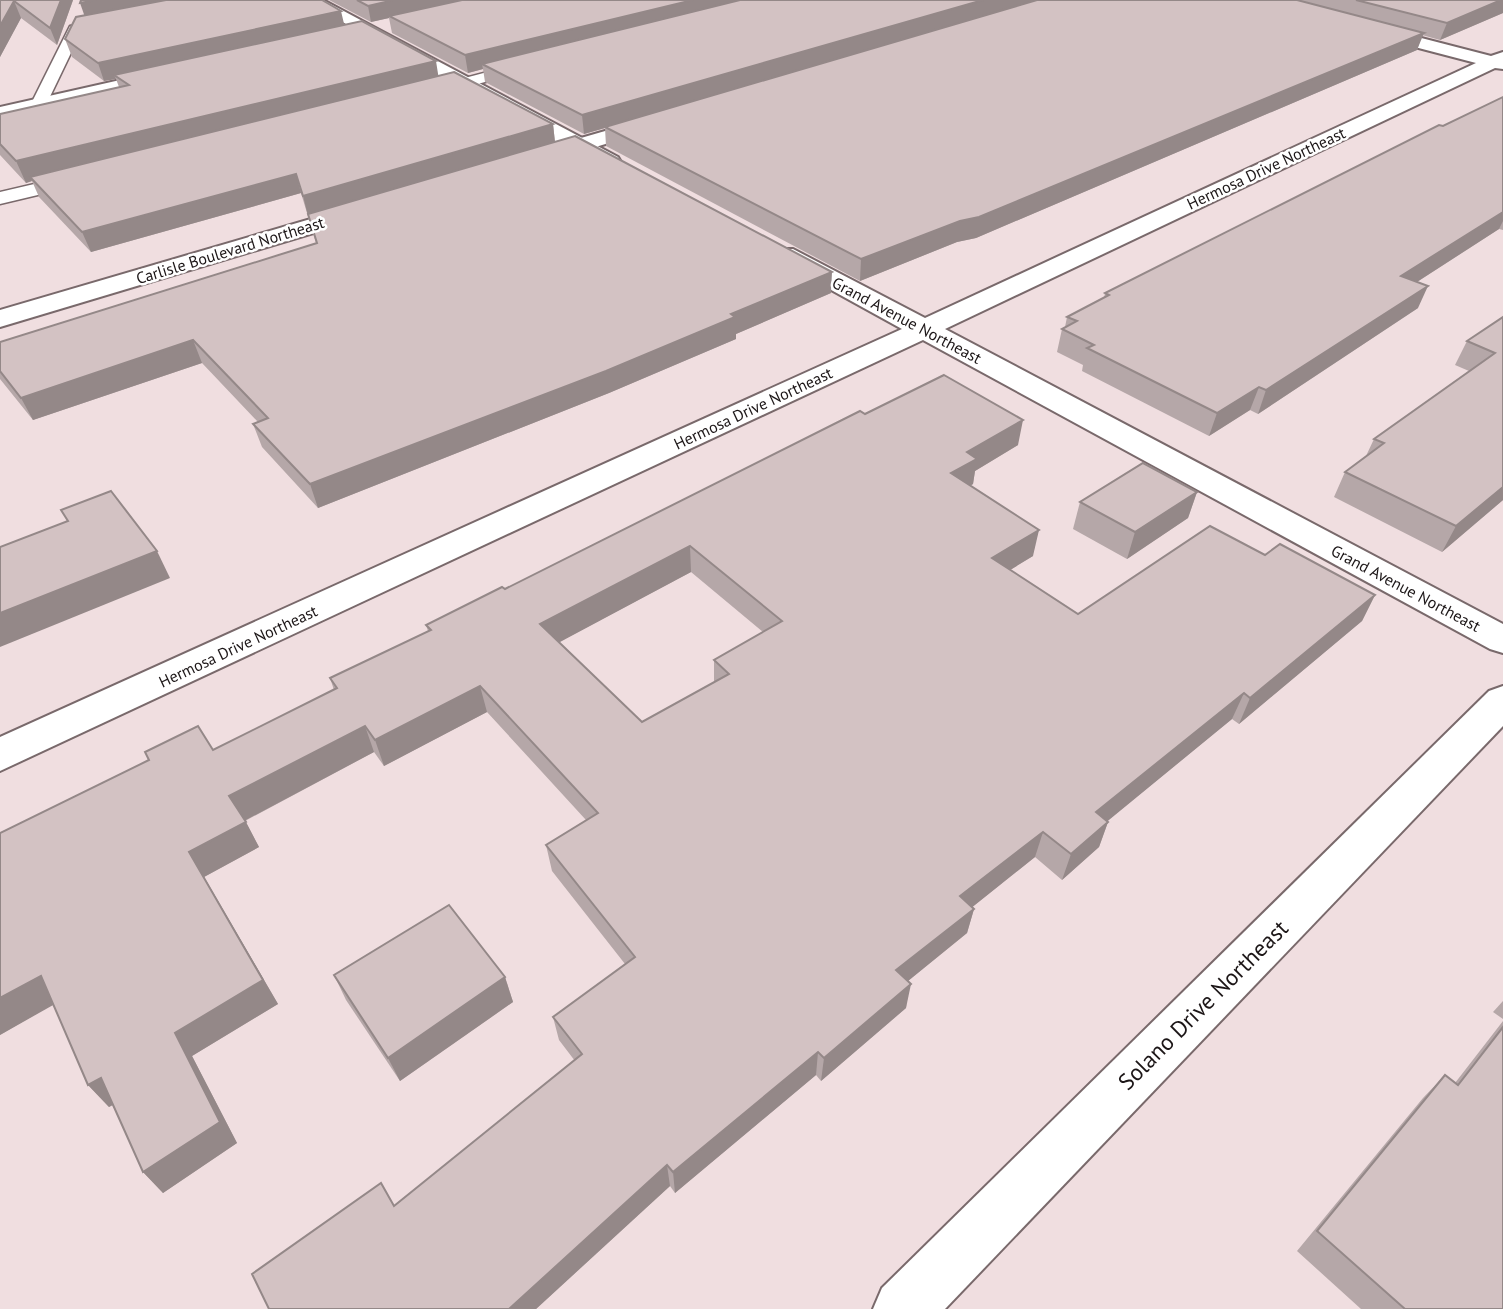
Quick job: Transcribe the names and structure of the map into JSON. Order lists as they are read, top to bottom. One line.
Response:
{"streets":{"street":["Hermosa Drive Northeast","Carlisle Boulevard Northeast","Grand Avenue Northeast","Solano Drive Northeast"]},"crossings":[["Hermosa Drive Northeast","Grand Avenue Northeast"]]}
